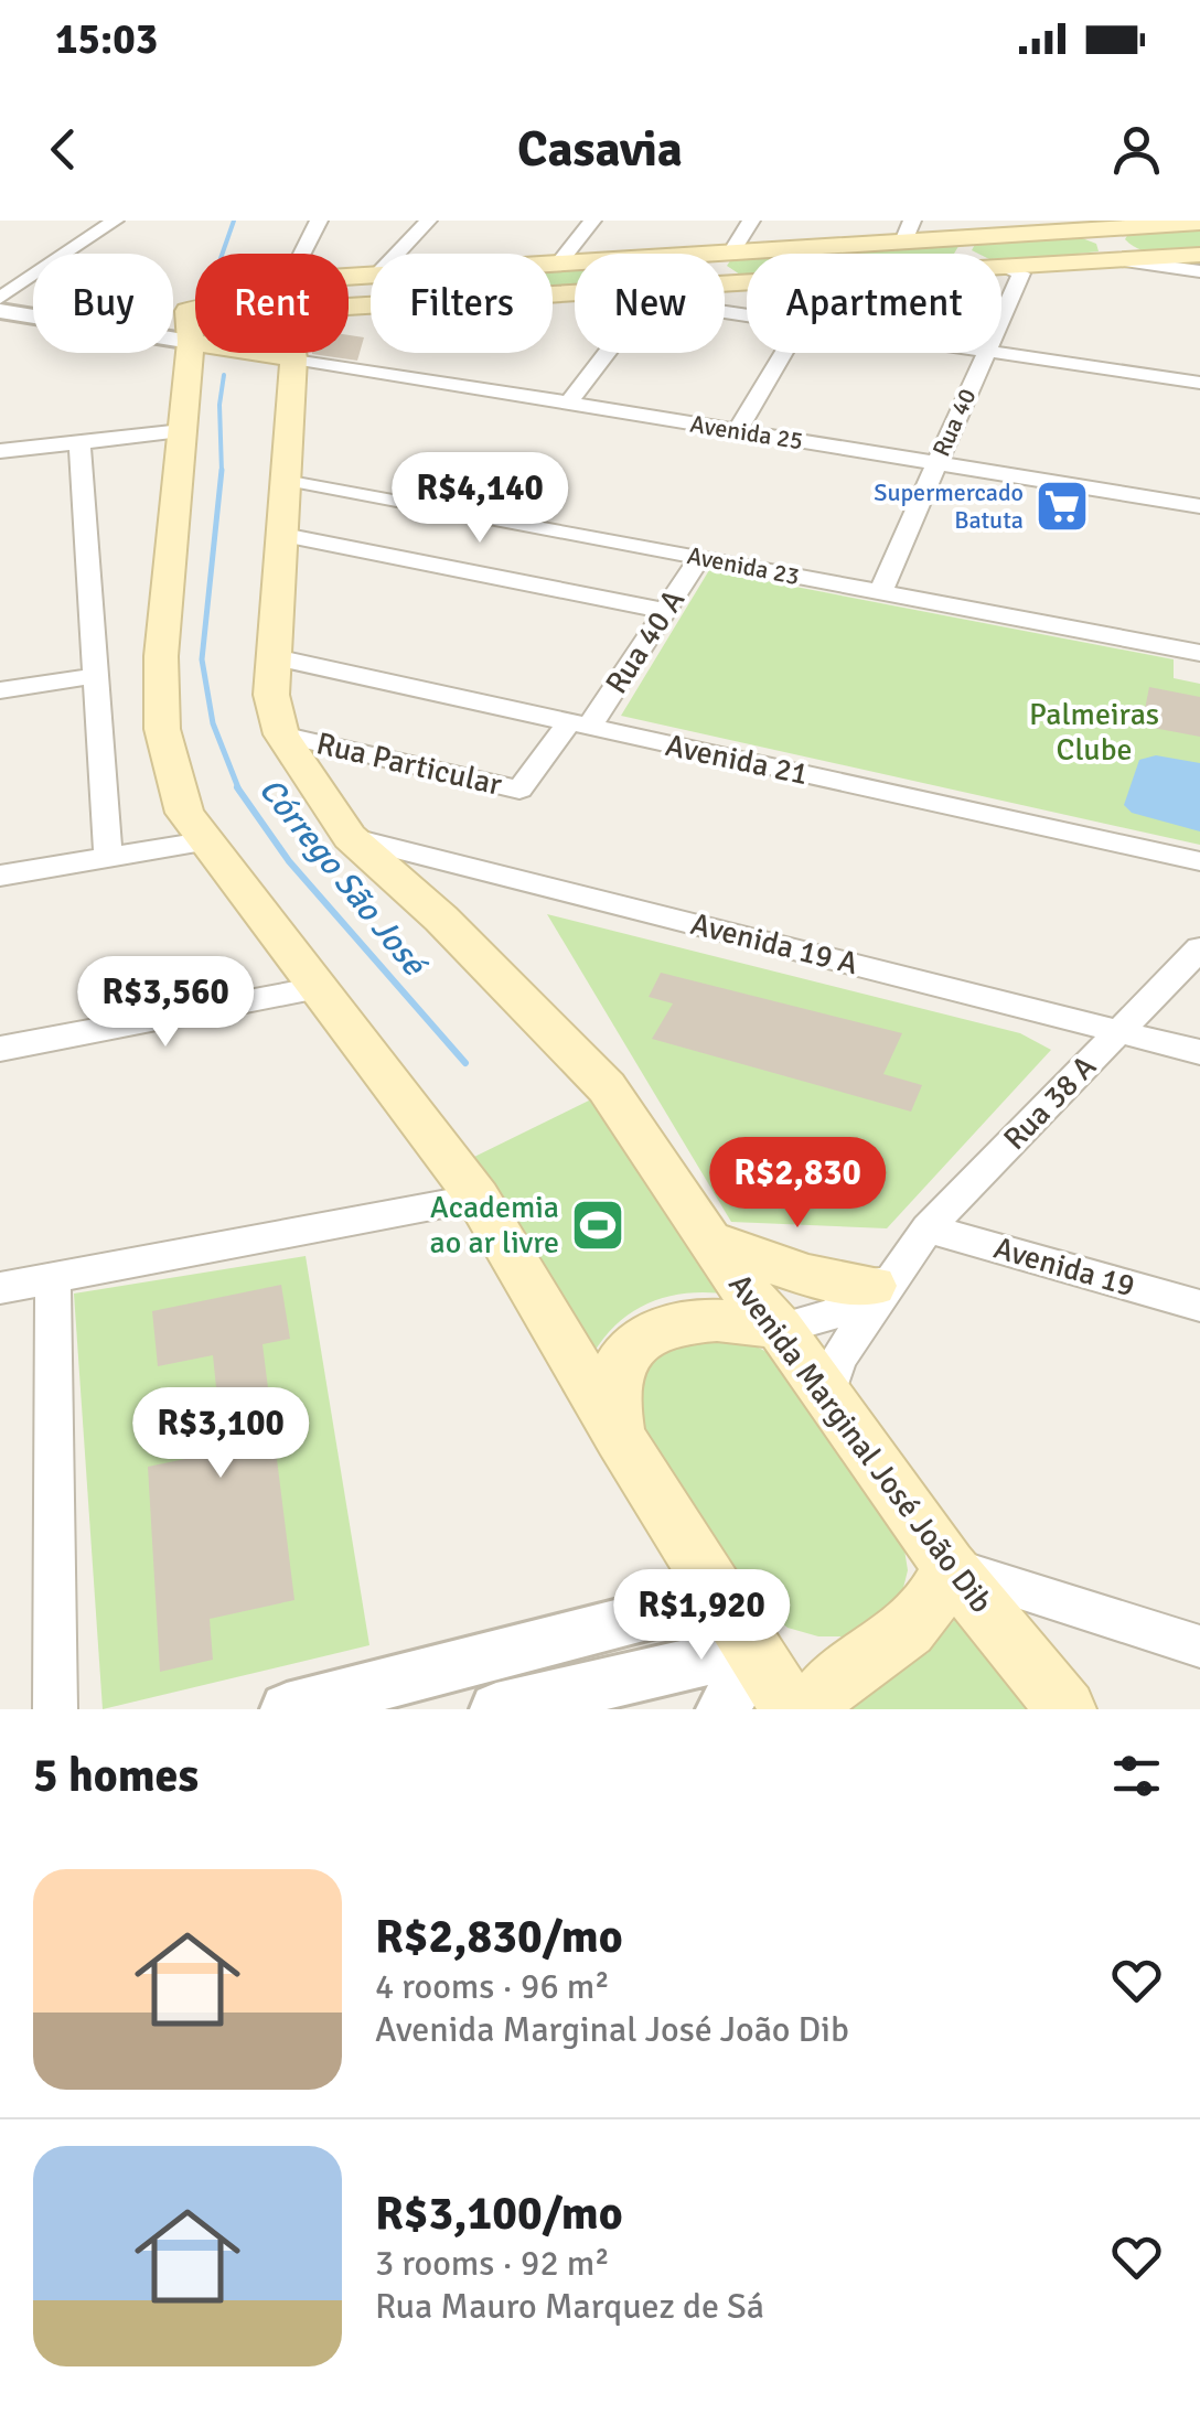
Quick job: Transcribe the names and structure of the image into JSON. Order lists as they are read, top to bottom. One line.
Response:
{"streets":{"main road":["Avenida Marginal José João Dib"],"street":["Rua 40","Avenida 25","Avenida 23","Rua 40 A","Avenida 21","Rua Particular","Avenida 19 A","Rua 38 A","Avenida 19"]},"crossings":[["Rua 40","Avenida 25"],["Rua 40","Avenida 23"],["Avenida 23","Rua 40 A"],["Avenida 23","Avenida Marginal José João Dib"],["Rua 40 A","Avenida 21"],["Rua 40 A","Rua Particular"],["Avenida 21","Rua Particular"],["Avenida 21","Avenida Marginal José João Dib"],["Rua Particular","Avenida Marginal José João Dib"],["Avenida 19 A","Rua 38 A"],["Avenida 19 A","Avenida Marginal José João Dib"],["Rua 38 A","Avenida 19"],["Rua 38 A","Avenida Marginal José João Dib"]],"water":["Córrego São José"],"parks":["Palmeiras Clube"],"places":{"supermarket":["Supermercado Batuta"],"sports":["Academia ao ar livre"]},"page":{"status":"15:03","header":"Casavia","chip":["Buy","Rent","Filters","New","Apartment"],"price":["R$4,140","R$3,560","R$2,830","R$3,100","R$1,920"],"heading":"5 homes","list":[{"name":"R$2,830/mo","note":"4 rooms · 96 m² · Avenida Marginal José João Dib"},{"name":"R$3,100/mo","note":"3 rooms · 92 m² · Rua Mauro Marquez de Sá"}]}}
